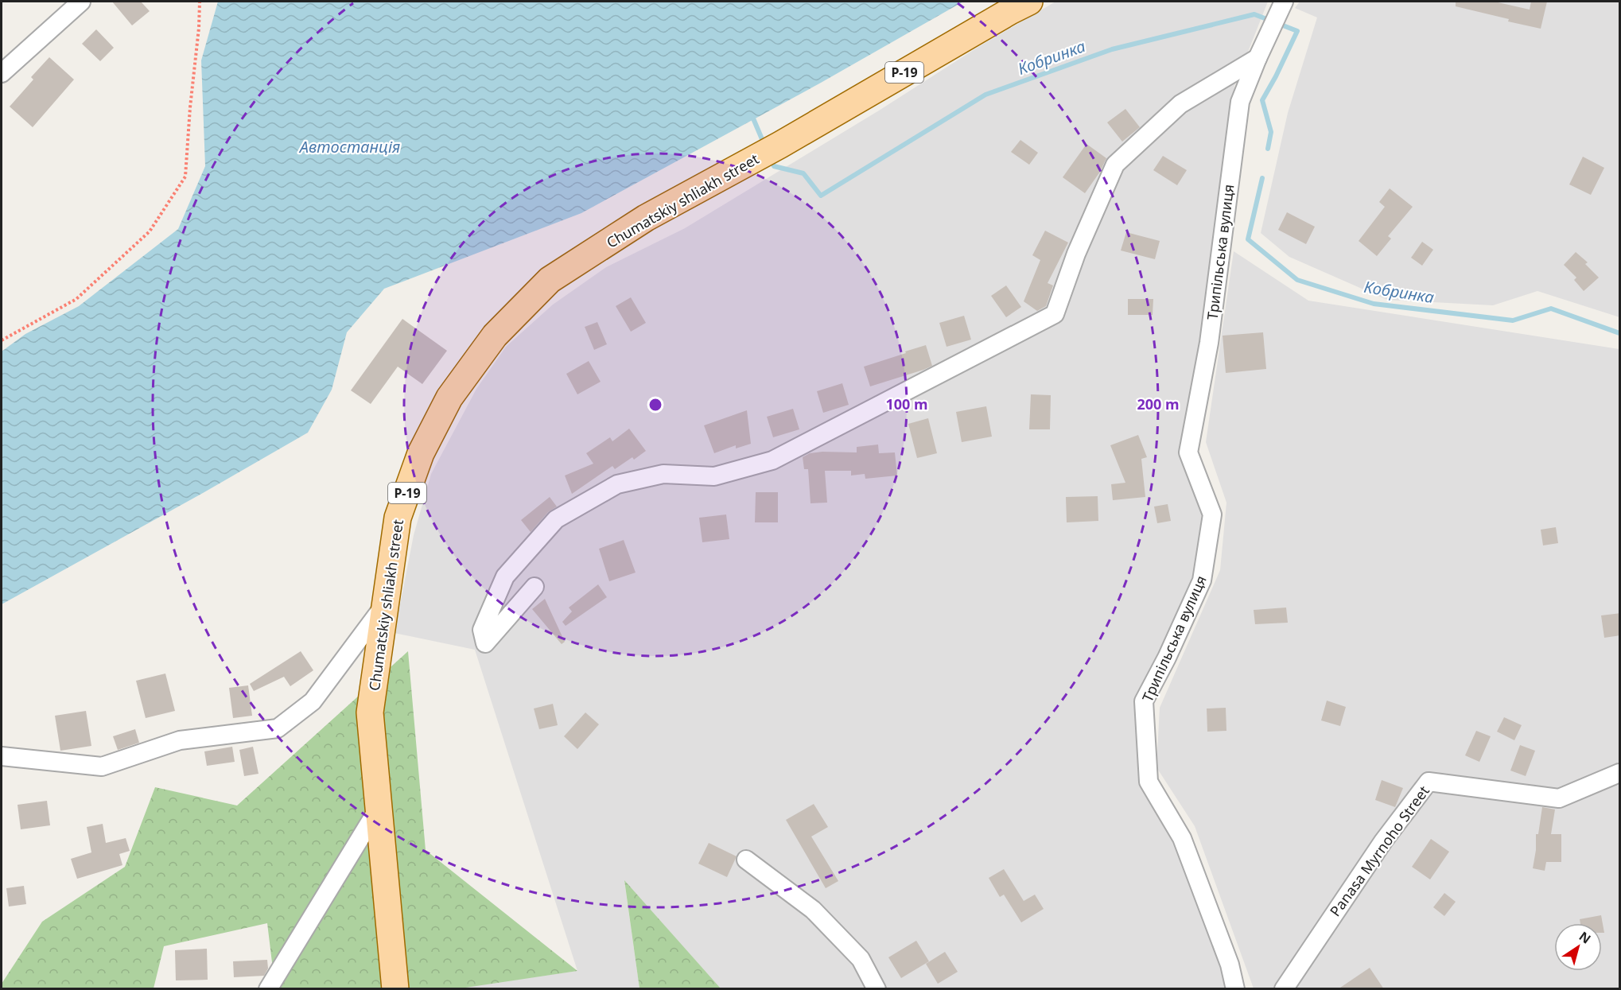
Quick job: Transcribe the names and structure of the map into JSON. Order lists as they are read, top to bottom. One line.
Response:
{"streets":{"main road":["Р-19","Chumatskiy shliakh street"],"street":["Трипільська вулиця","Panasa Myrnoho Street"]},"water":["Кобринка","Автостанція"],"north":"top right","rings":["100 m","200 m"]}
